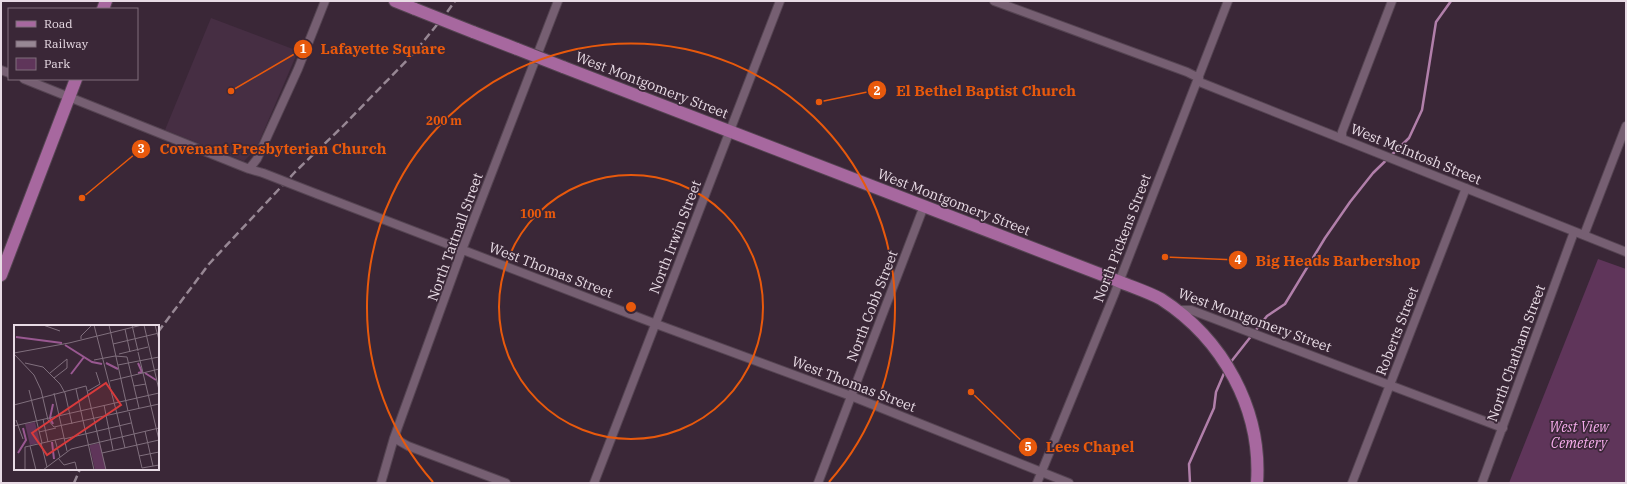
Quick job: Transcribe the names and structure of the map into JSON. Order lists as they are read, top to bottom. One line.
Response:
{"streets":{"main road":["West Montgomery Street"],"street":["West McIntosh Street","North Tattnall Street","North Irwin Street","North Pickens Street","West Thomas Street","North Cobb Street","Roberts Street","North Chatham Street"]},"crossings":[["West Montgomery Street","North Irwin Street"],["West Montgomery Street","North Pickens Street"],["West Montgomery Street","North Cobb Street"],["West Montgomery Street","Roberts Street"],["West Montgomery Street","North Chatham Street"],["West McIntosh Street","North Pickens Street"],["West McIntosh Street","Roberts Street"],["West McIntosh Street","North Chatham Street"],["North Tattnall Street","West Thomas Street"],["North Irwin Street","West Thomas Street"],["North Pickens Street","West Thomas Street"],["West Thomas Street","North Cobb Street"]],"parks":["West View Cemetery"],"places":["Lafayette Square","El Bethel Baptist Church","Covenant Presbyterian Church","Big Heads Barbershop","Lees Chapel"],"legend":["Road","Railway","Park"],"rings":["200 m","100 m"]}
